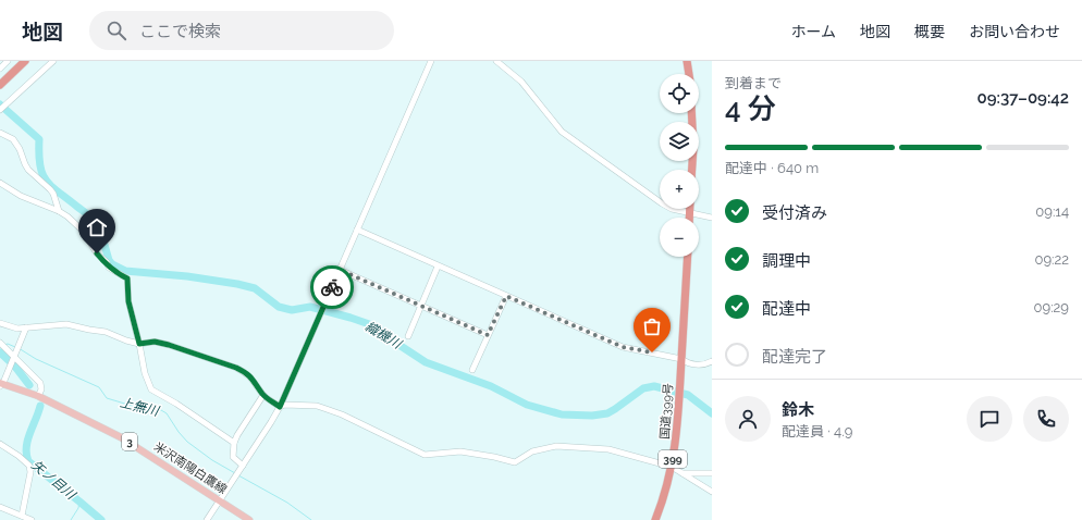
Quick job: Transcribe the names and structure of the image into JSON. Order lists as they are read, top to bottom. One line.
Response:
{"streets":{"highway":["国道399号","399"],"main road":["3","米沢南陽白鷹線"]},"water":["織機川","上無川","矢ノ目川"],"page":{"header":"地図","search":"ここで検索","nav":["ホーム","地図","概要","お問い合わせ"],"heading":["4 分","到着まで","09:37–09:42"],"panel":["鈴木","配達員 · 4.9"],"map_buttons":["+","−"],"bar":"配達中 · 640 m","list":[["受付済み","09:14"],["調理中","09:22"],["配達中","09:29"],"配達完了"]}}
